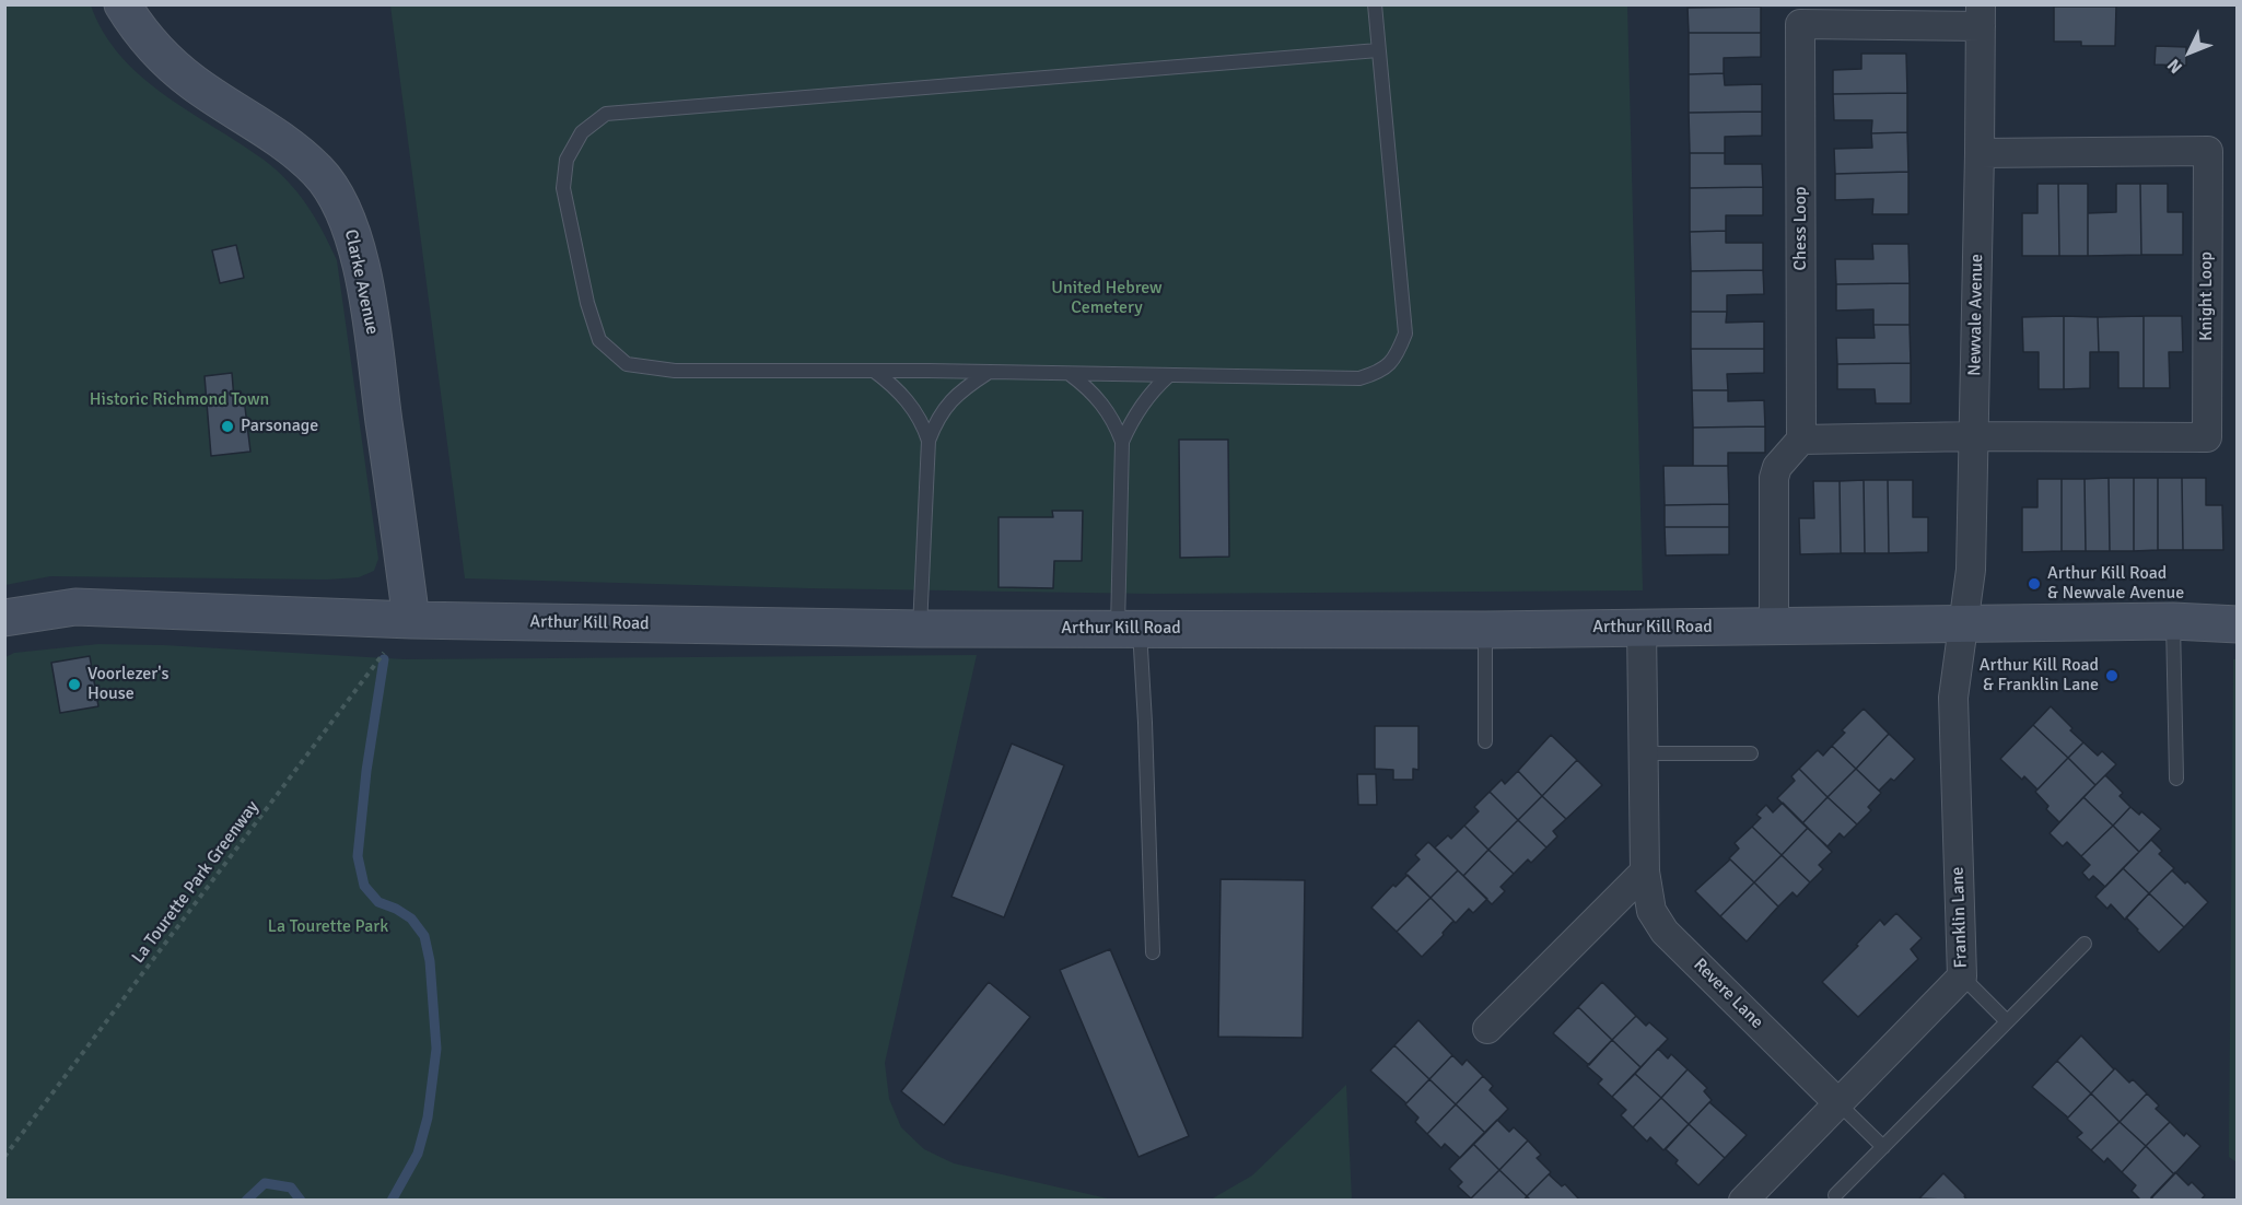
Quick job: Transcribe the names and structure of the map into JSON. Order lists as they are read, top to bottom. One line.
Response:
{"streets":{"street":["Chess Loop","Clarke Avenue","Knight Loop","Newvale Avenue","Arthur Kill Road","Franklin Lane","Revere Lane"],"path":["La Tourette Park Greenway"]},"crossings":[["Chess Loop","Newvale Avenue"],["Clarke Avenue","Arthur Kill Road"],["Clarke Avenue","La Tourette Park Greenway"],["Knight Loop","Newvale Avenue"],["Newvale Avenue","Arthur Kill Road"],["Newvale Avenue","Franklin Lane"],["Arthur Kill Road","La Tourette Park Greenway"],["Arthur Kill Road","Franklin Lane"],["Arthur Kill Road","Revere Lane"],["Franklin Lane","Revere Lane"]],"parks":["United Hebrew Cemetery","Historic Richmond Town","La Tourette Park"],"places":["Parsonage","Arthur Kill Road & Newvale Avenue","Arthur Kill Road & Franklin Lane","Voorlezer's House"],"north":"bottom left"}
